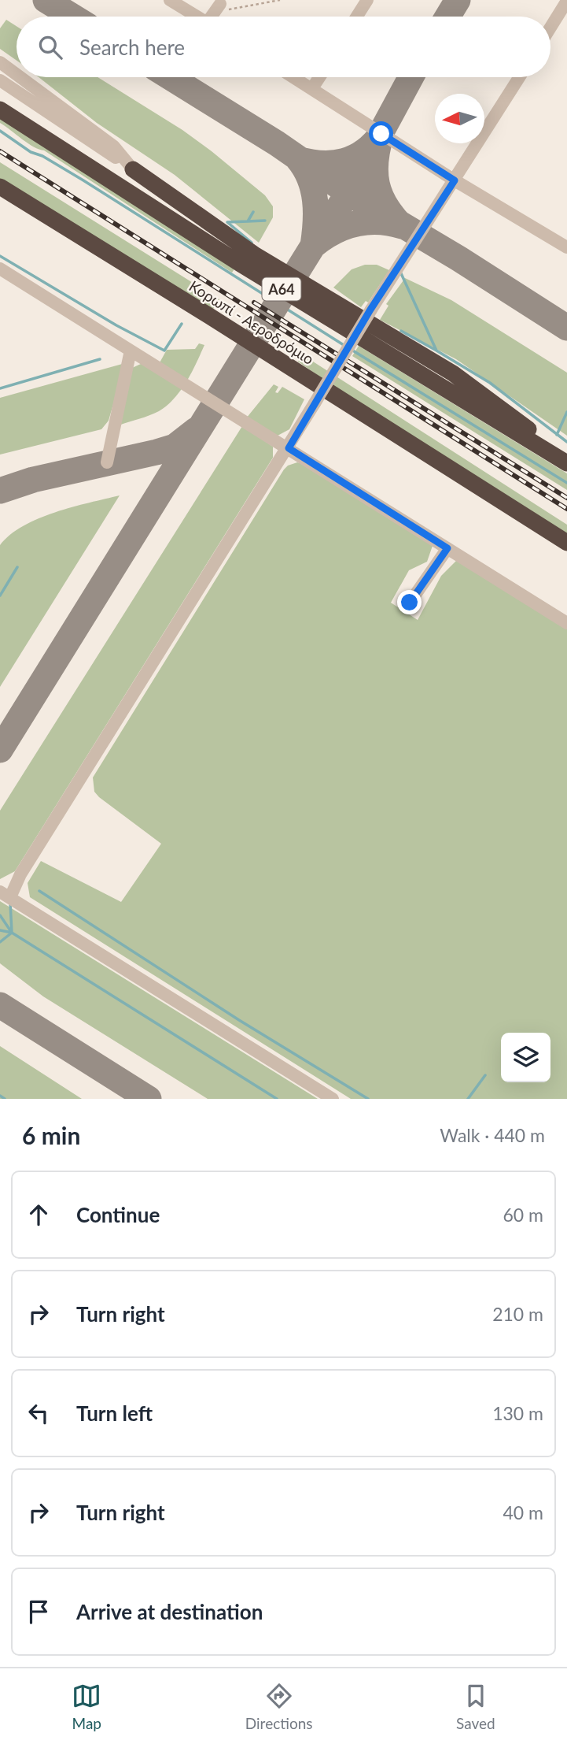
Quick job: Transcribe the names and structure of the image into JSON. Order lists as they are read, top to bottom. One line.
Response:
{"streets":{"highway":["Α64","Κορωπί - Αεροδρόμιο"]},"north":"left","page":{"search":"Search here","heading":["6 min","Walk · 440 m"],"list":[["Continue","60 m"],["Turn right","210 m"],["Turn left","130 m"],["Turn right","40 m"],"Arrive at destination"],"nav":["Map","Directions","Saved"]}}
